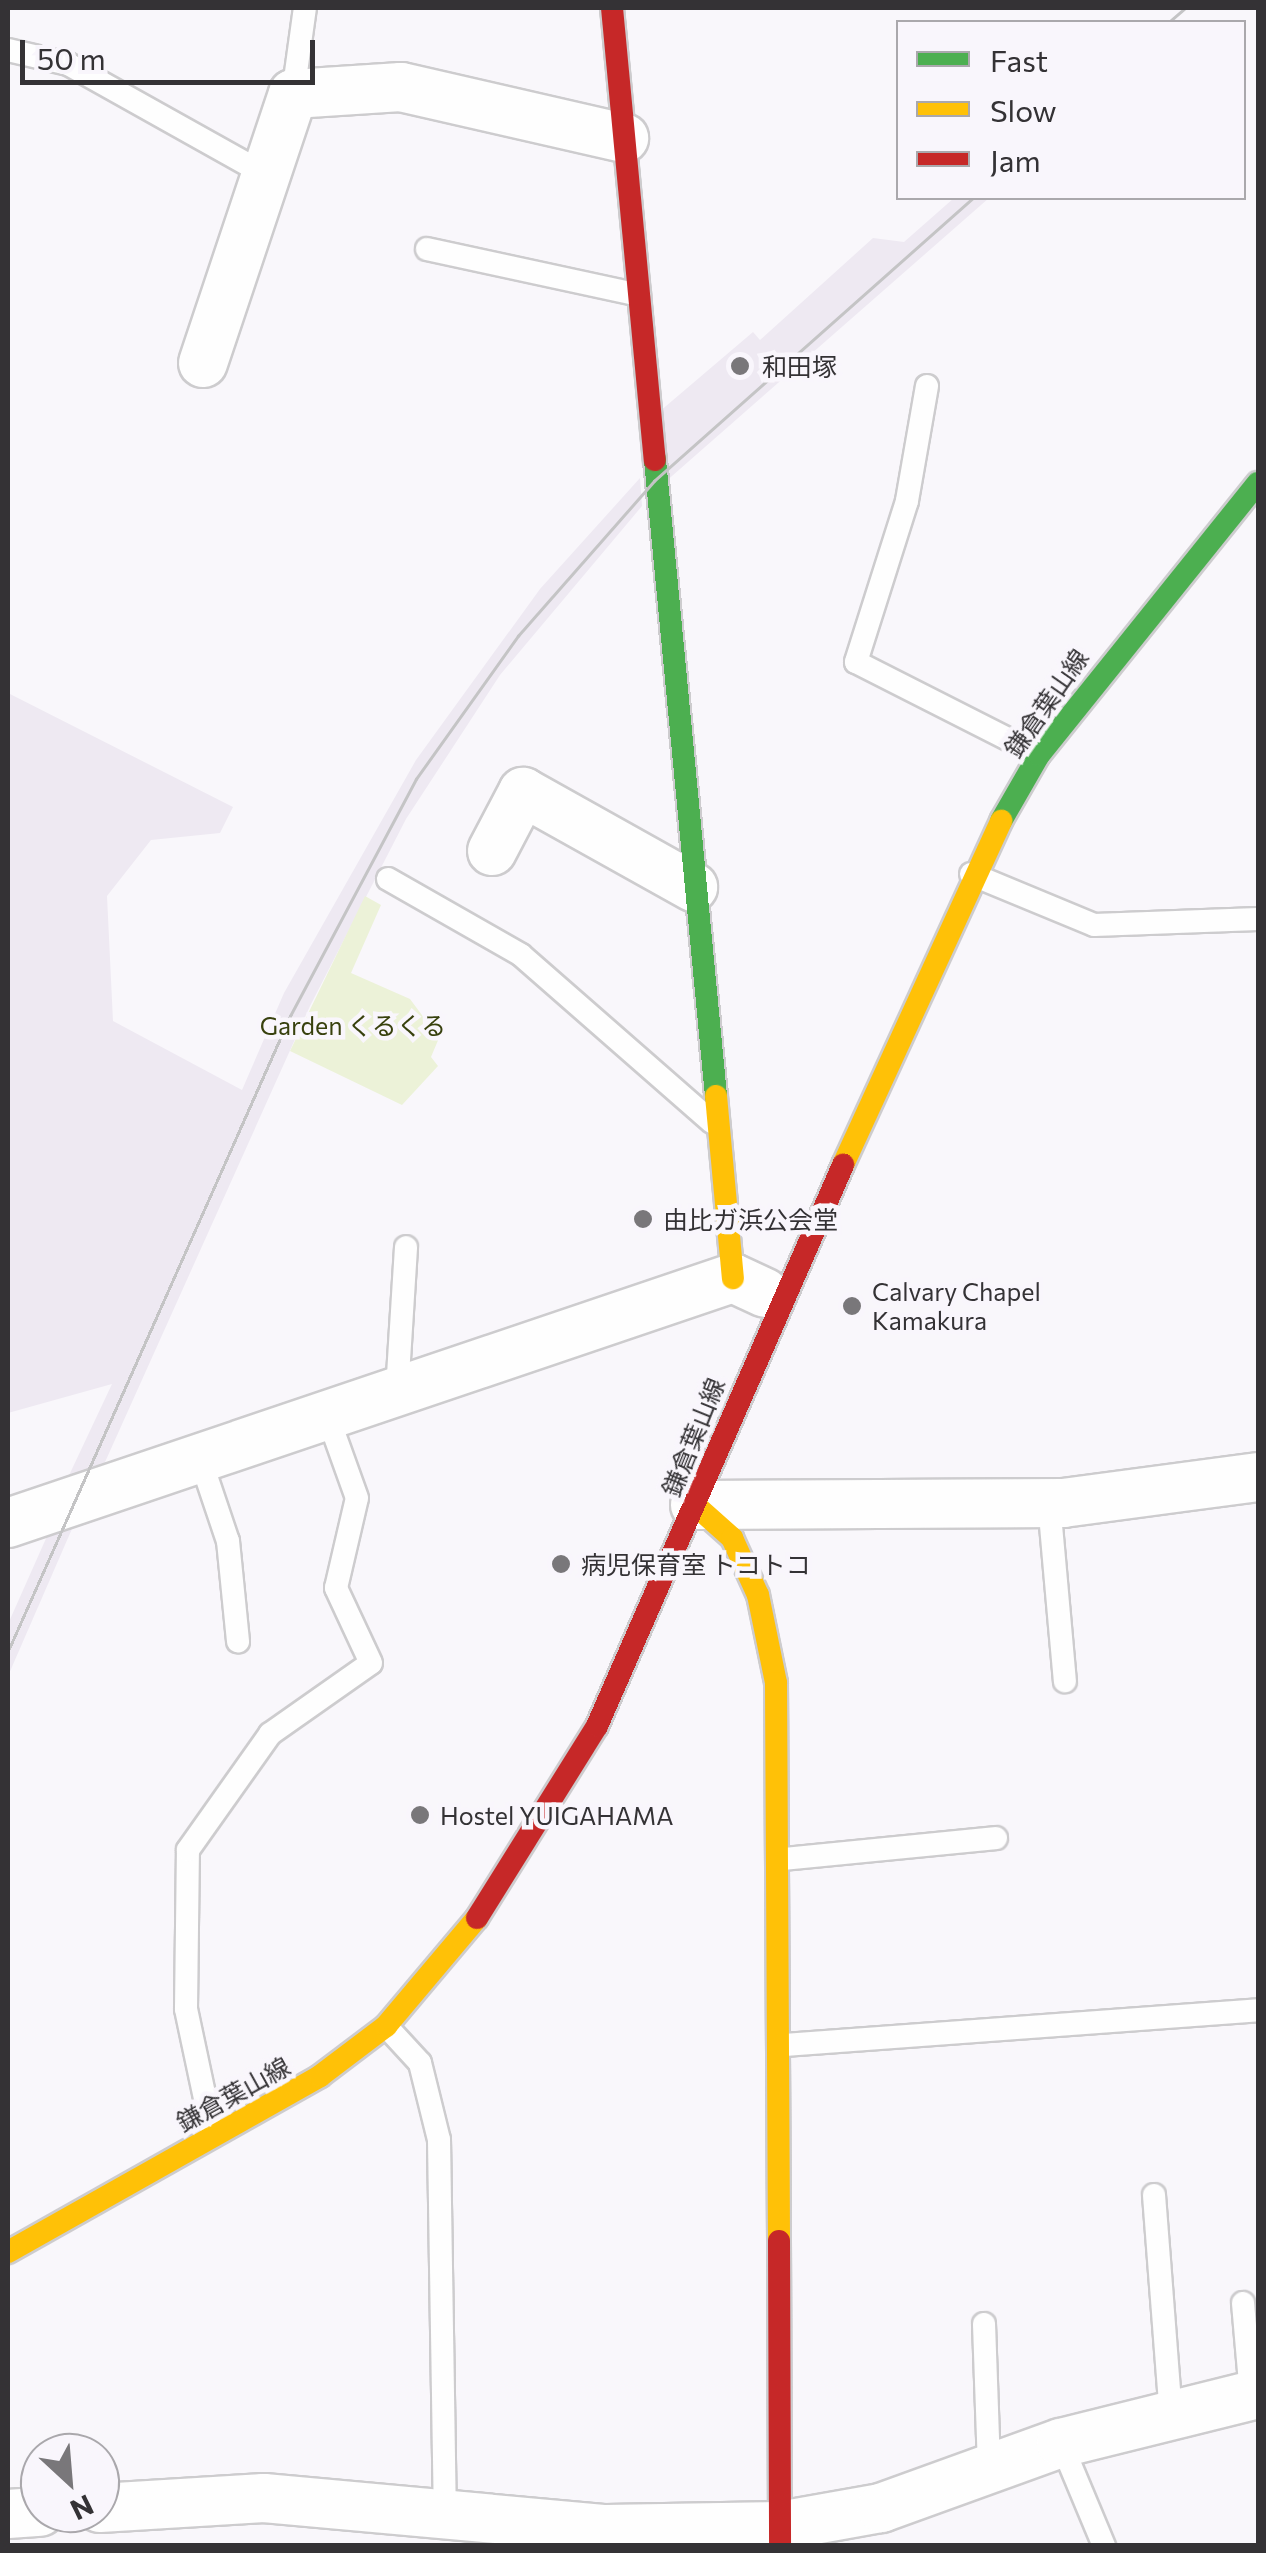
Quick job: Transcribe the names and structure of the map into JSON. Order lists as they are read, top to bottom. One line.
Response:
{"streets":{"street":["鎌倉葉山線"]},"parks":["Garden くるくる"],"places":["和田塚","由比ガ浜公会堂","Calvary Chapel Kamakura","病児保育室 トコトコ","Hostel YUIGAHAMA"],"legend":["Fast","Slow","Jam"],"scale_bar":"50 m","north":"bottom right"}
